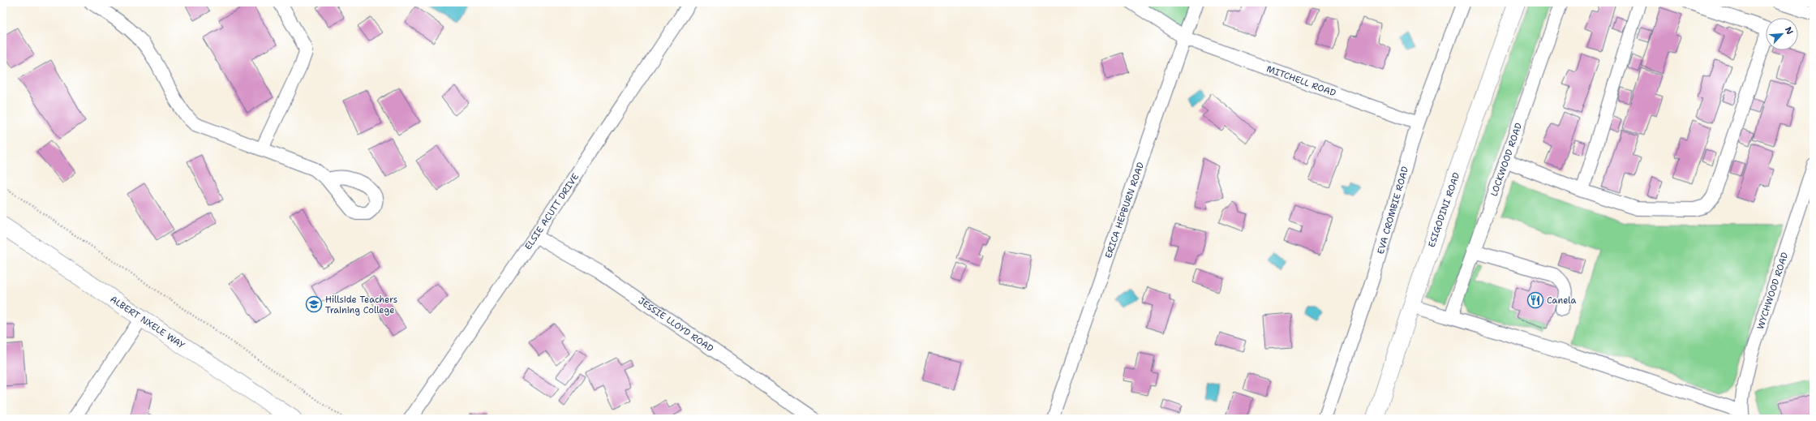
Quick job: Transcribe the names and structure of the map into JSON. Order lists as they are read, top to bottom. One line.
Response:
{"streets":{"main road":["ESIGODINI ROAD","ALBERT NXELE WAY"],"street":["MITCHELL ROAD","LOCKWOOD ROAD","ERICA HEPBURN ROAD","EVA CROMBIE ROAD","ELSIE ACUTT DRIVE","WYCHWOOD ROAD","JESSIE LLOYD ROAD"]},"crossings":[["MITCHELL ROAD","ERICA HEPBURN ROAD"],["MITCHELL ROAD","EVA CROMBIE ROAD"],["ELSIE ACUTT DRIVE","JESSIE LLOYD ROAD"]],"places":{"restaurant":["Canela"],"school or university":["Hillside Teachers Training College"]},"north":"top right"}
